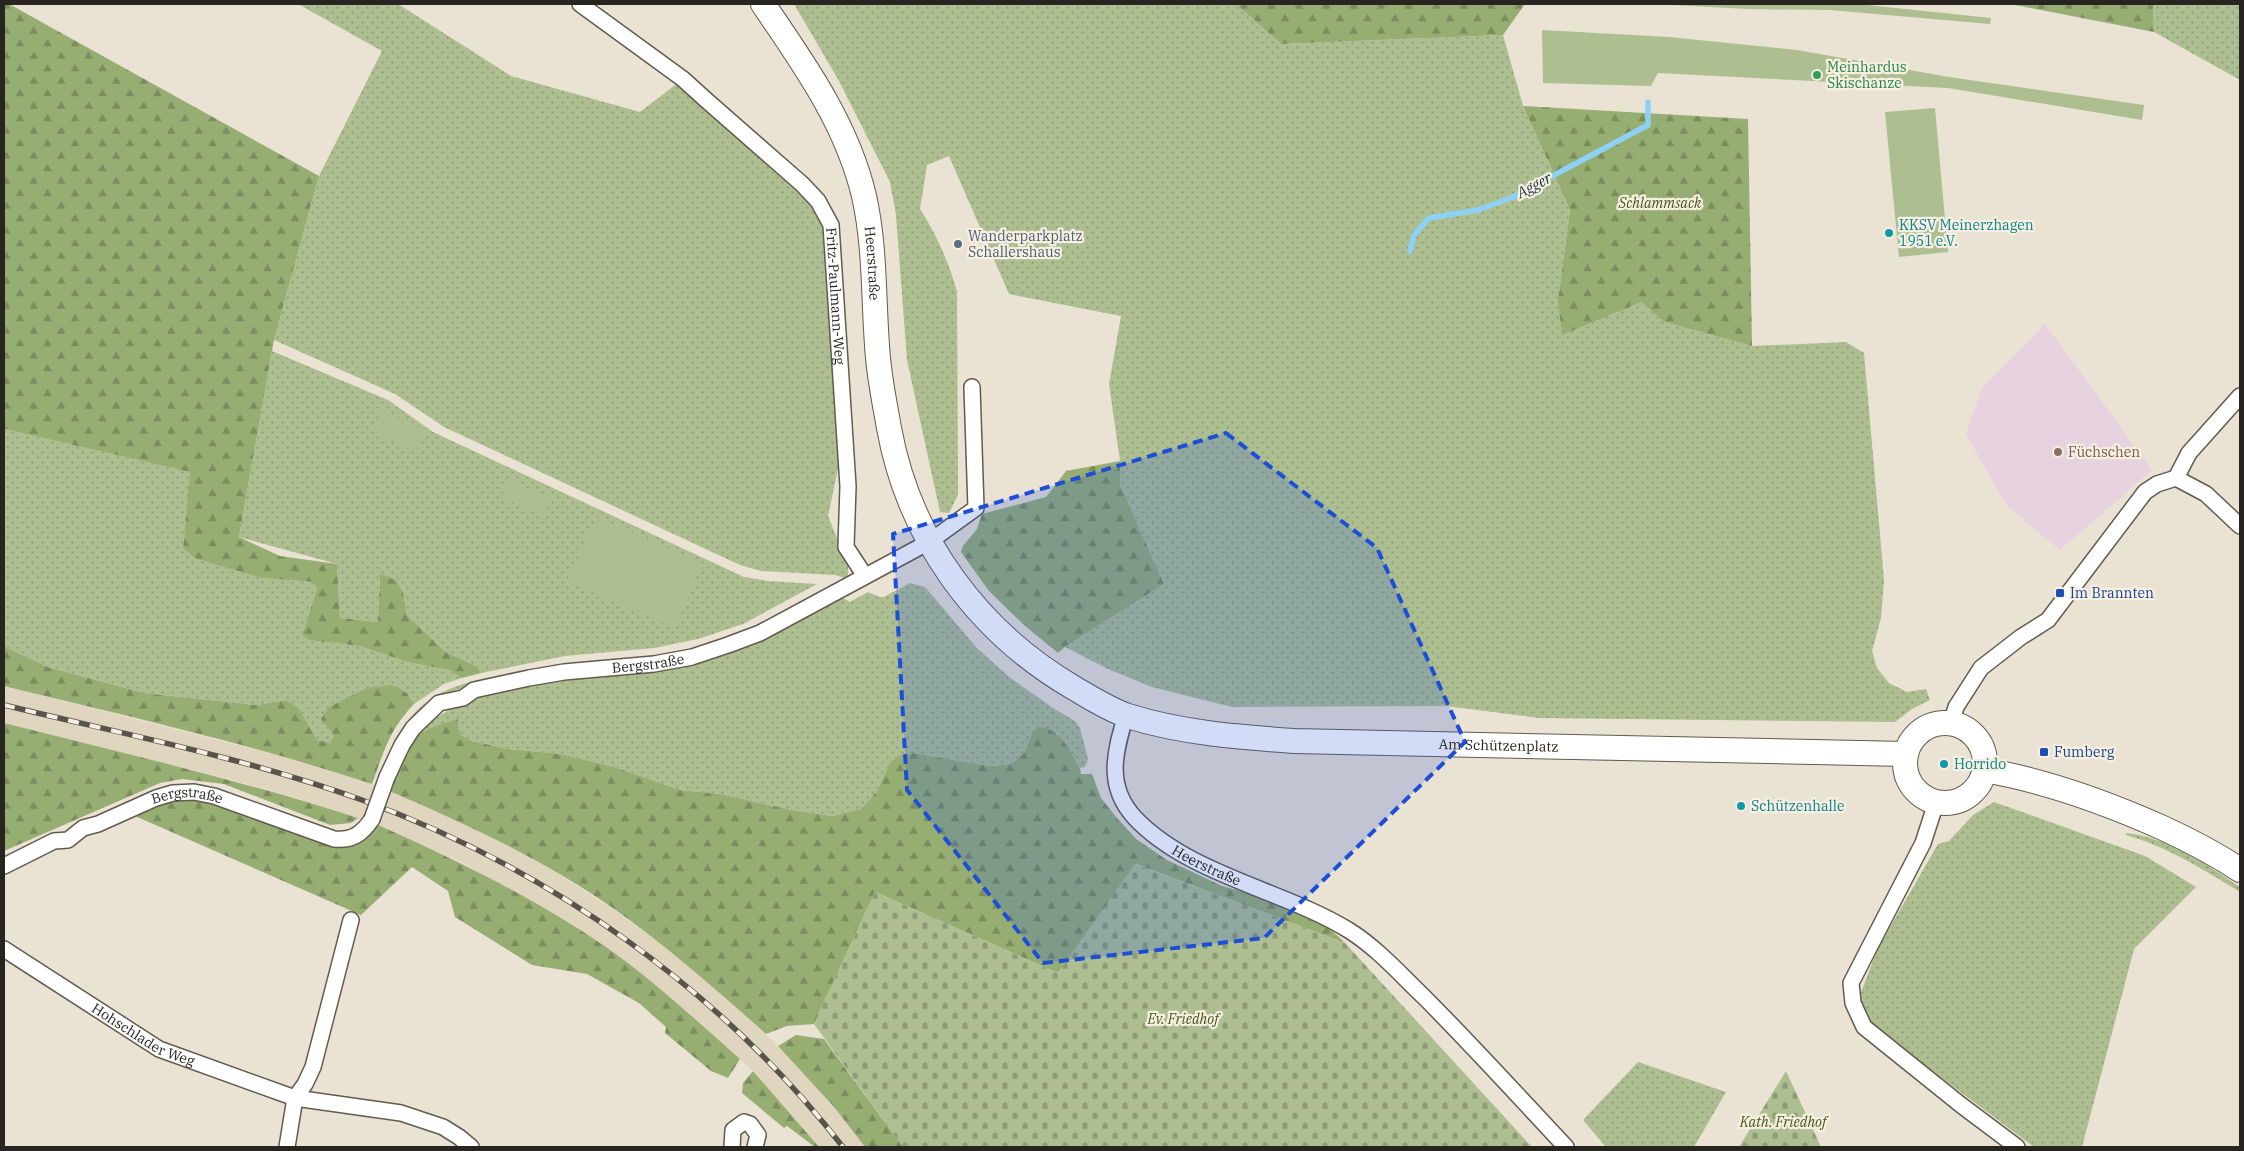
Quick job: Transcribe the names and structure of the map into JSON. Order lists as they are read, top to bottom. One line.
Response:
{"streets":{"main road":["Heerstraße","Am Schützenplatz"],"street":["Fritz-Paulmann-Weg","Bergstraße","Hohschlader Weg"]},"crossings":[["Heerstraße","Bergstraße"],["Heerstraße","Am Schützenplatz"],["Fritz-Paulmann-Weg","Bergstraße"]],"water":["Agger"],"parks":["Schlammsack","Ev. Friedhof","Kath. Friedhof"],"places":{"other":["Meinhardus Skischanze","KKSV Meinerzhagen 1951 e.V.","Wanderparkplatz Schallershaus","Füchschen","Horrido","Schützenhalle"],"transit":["Im Brannten","Fumberg"]}}
